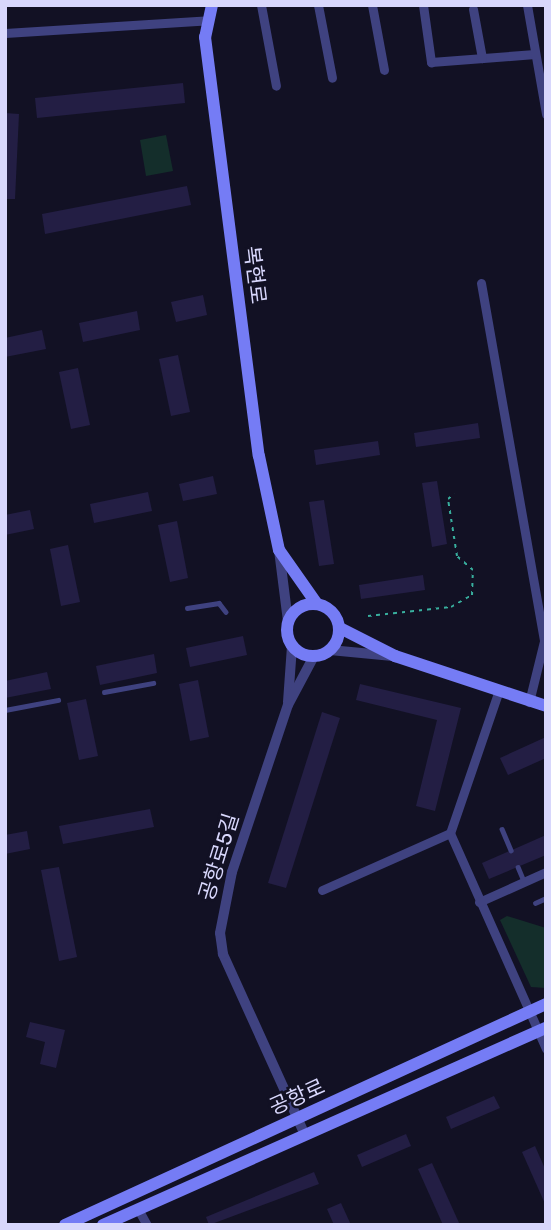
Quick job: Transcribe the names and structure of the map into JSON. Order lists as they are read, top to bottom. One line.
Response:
{"streets":{"main road":["복현로","공항로"],"street":["공항로5길"]},"crossings":[["공항로5길","공항로"]]}
